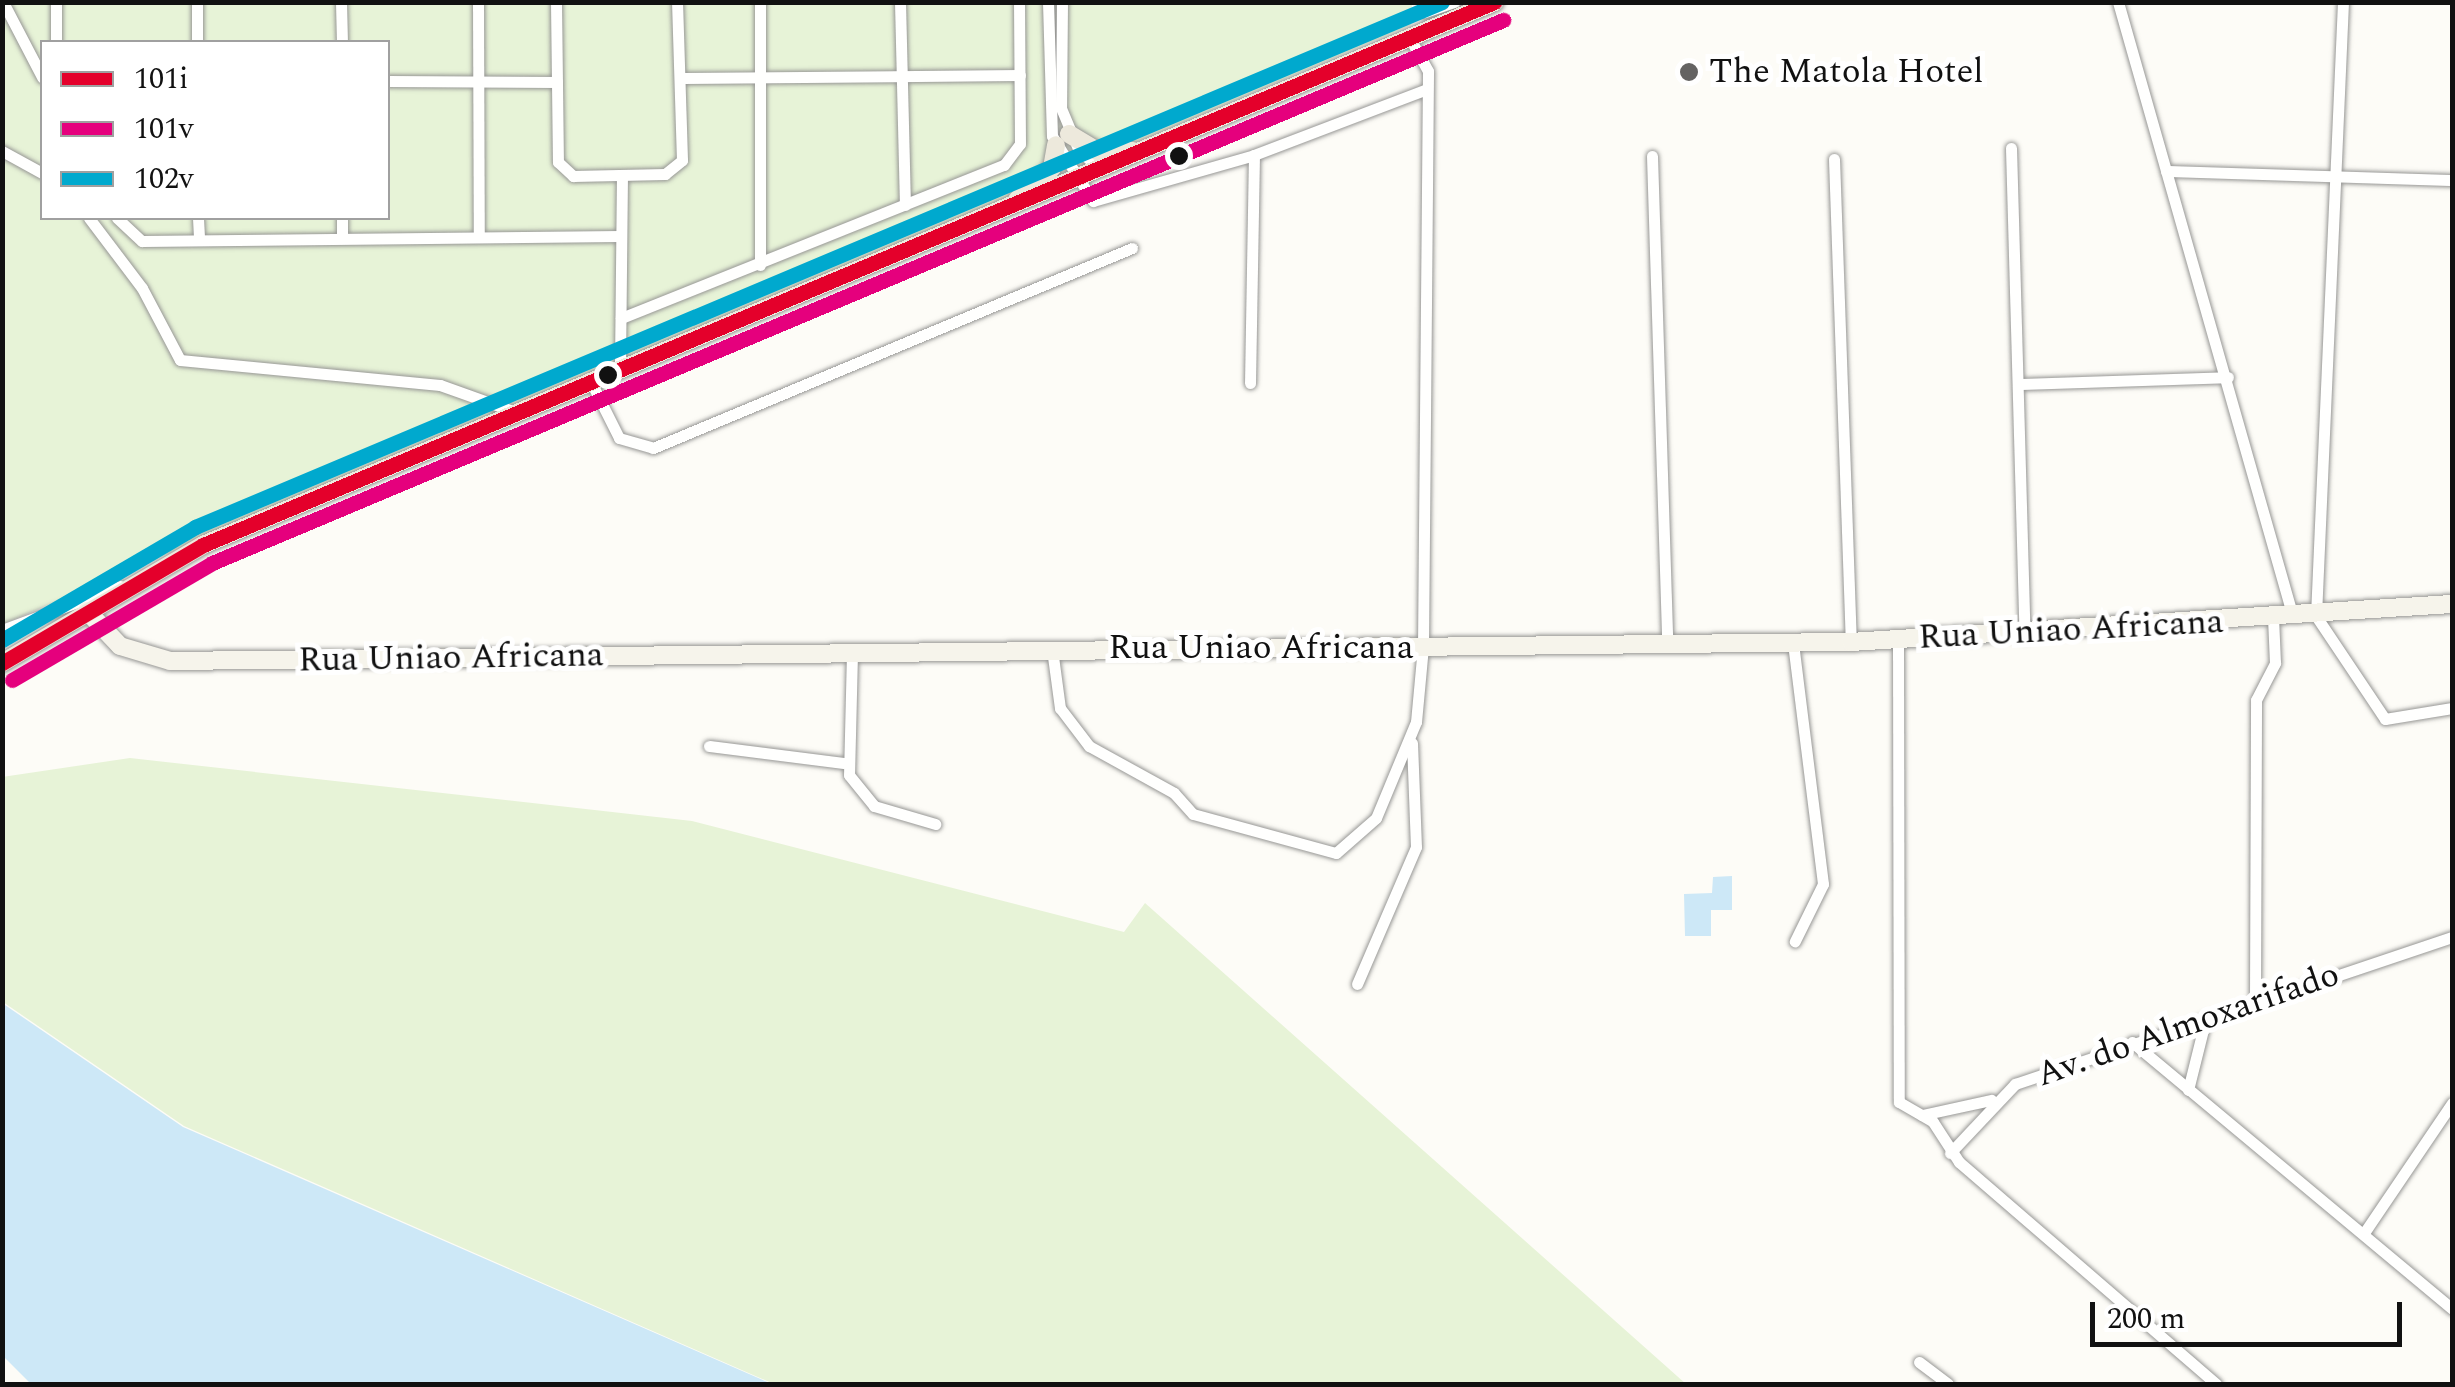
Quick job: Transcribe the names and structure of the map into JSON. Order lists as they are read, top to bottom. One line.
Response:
{"streets":{"main road":["Rua Uniao Africana"],"street":["Av. do Almoxarifado"]},"places":["The Matola Hotel"],"lines":["transit line 101i","transit line 102v","transit line 101v"],"legend":["101i","101v","102v"],"scale_bar":"200 m"}
